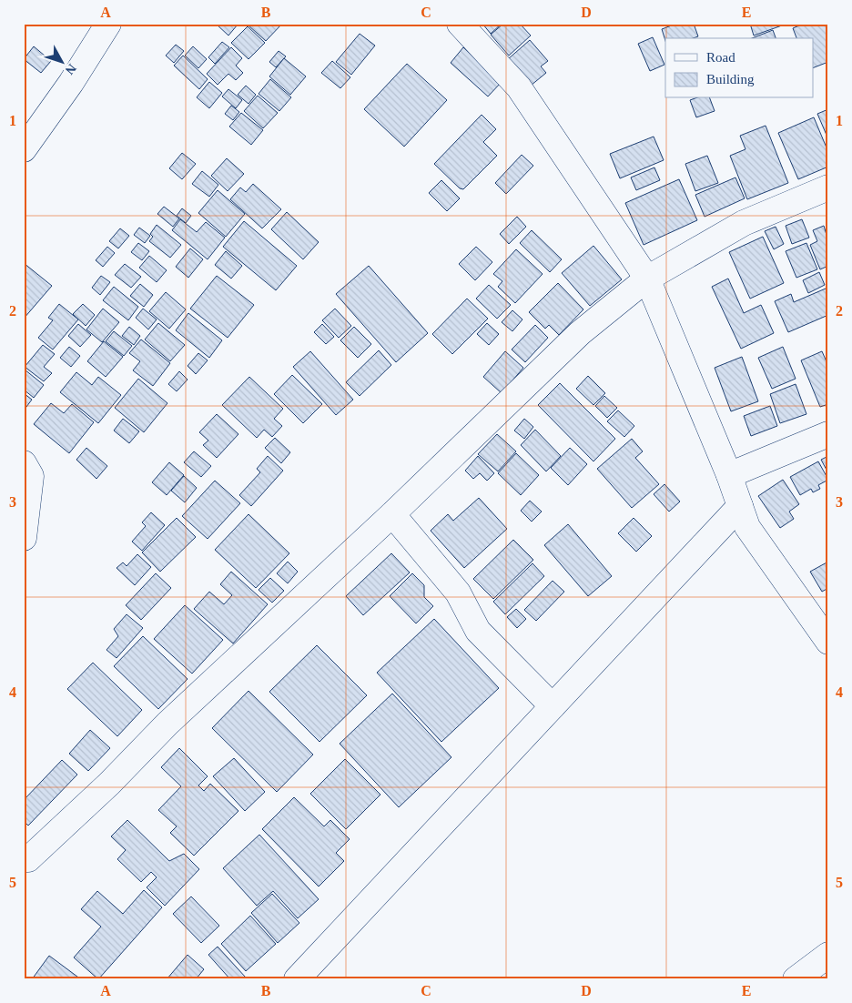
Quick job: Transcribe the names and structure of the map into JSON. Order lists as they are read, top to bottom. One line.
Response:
{"legend":["Road","Building"],"north":"bottom right","grid":{"columns":["A","B","C","D","E"],"rows":["1","2","3","4","5"]}}
